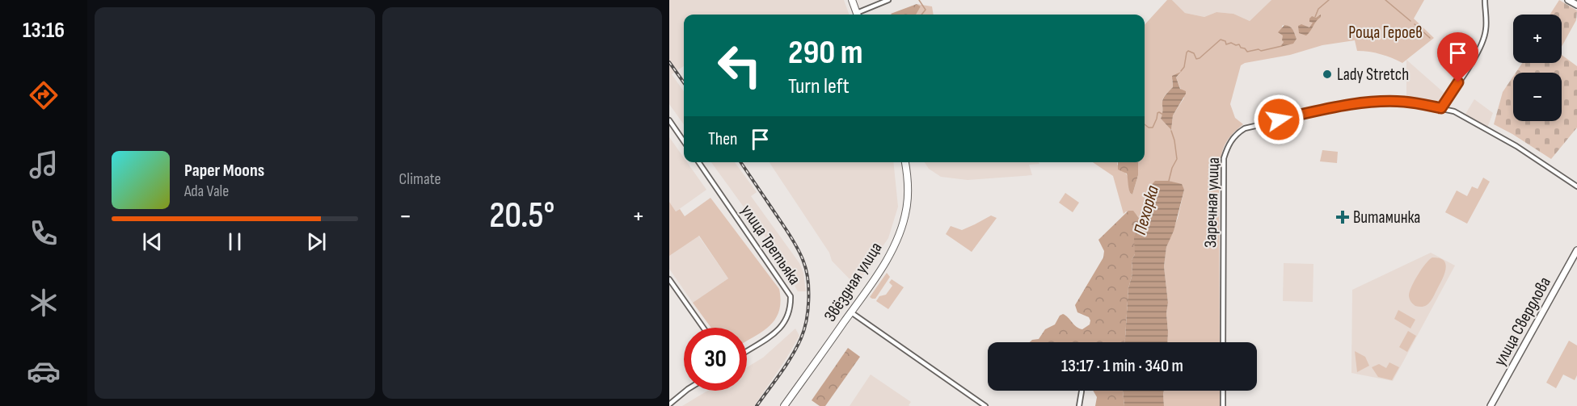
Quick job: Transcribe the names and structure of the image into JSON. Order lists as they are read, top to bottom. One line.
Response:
{"streets":{"main road":["Звёздная улица","улица Свердлова"],"street":["Заречная улица","улица Третьяка"]},"water":["Пехорка"],"parks":["Роща Героев"],"places":{"other":["Lady Stretch"],"health":["Витаминка"]},"page":{"tabs":"13:16","tile":"Climate","map_buttons":["+","−"],"turn":["290 m","Turn left"],"then":"Then","song":["Paper Moons","Ada Vale"],"heat":["−","20.5°","+"],"limit":"30","trip":"13:17 · 1 min · 340 m"}}
